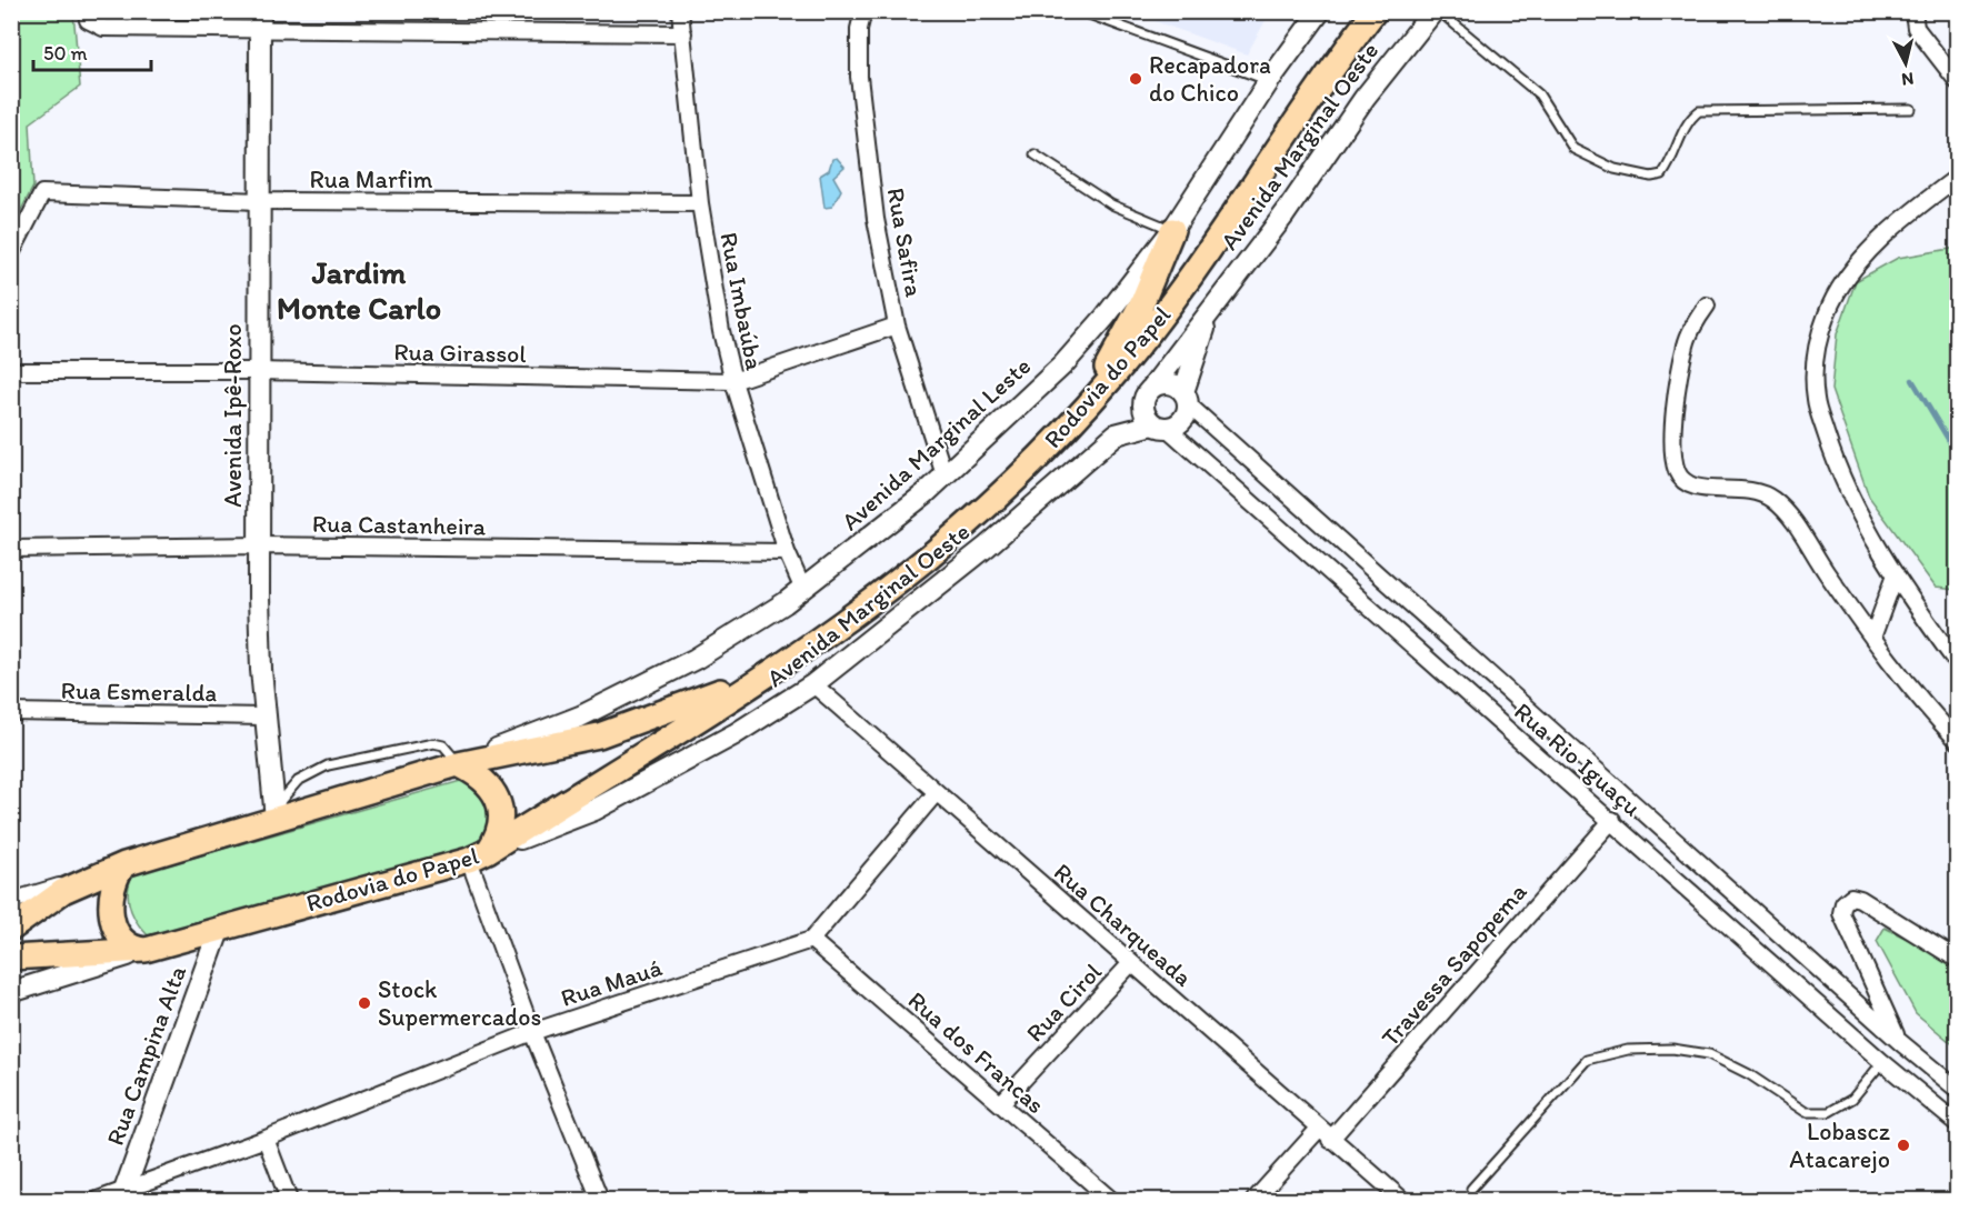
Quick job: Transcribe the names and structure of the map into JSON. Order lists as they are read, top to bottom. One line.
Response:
{"streets":{"main road":["Avenida Marginal Oeste","Rodovia do Papel","Avenida Ipê-Roxo","Avenida Marginal Leste","Rua Campina Alta"],"street":["Rua Marfim","Rua Safira","Rua Imbaúba","Rua Girassol","Rua Castanheira","Rua Esmeralda","Rua Rio Iguaçu","Rua Charqueada","Travessa Sapopema","Rua Mauá","Rua Cirol","Rua dos Francas"]},"crossings":[["Avenida Marginal Oeste","Rodovia do Papel"],["Avenida Marginal Oeste","Rua Rio Iguaçu"],["Avenida Marginal Oeste","Rua Charqueada"],["Rua Marfim","Rua Imbaúba"],["Rua Marfim","Avenida Ipê-Roxo"],["Rua Safira","Rua Girassol"],["Rua Safira","Avenida Marginal Leste"],["Rua Imbaúba","Rua Girassol"],["Rua Imbaúba","Avenida Marginal Leste"],["Rua Imbaúba","Rua Castanheira"],["Rua Girassol","Avenida Ipê-Roxo"],["Rodovia do Papel","Avenida Ipê-Roxo"],["Rodovia do Papel","Avenida Marginal Leste"],["Rodovia do Papel","Rua Campina Alta"],["Avenida Ipê-Roxo","Rua Castanheira"],["Avenida Ipê-Roxo","Rua Esmeralda"],["Rua Rio Iguaçu","Travessa Sapopema"],["Rua Charqueada","Travessa Sapopema"],["Rua Charqueada","Rua Cirol"],["Rua Mauá","Rua dos Francas"],["Rua Mauá","Rua Campina Alta"],["Rua Cirol","Rua dos Francas"]],"districts":["Jardim Monte Carlo"],"places":["Recapadora do Chico","Stock Supermercados","Lobascz Atacarejo"],"scale_bar":"50 m","north":"bottom"}
